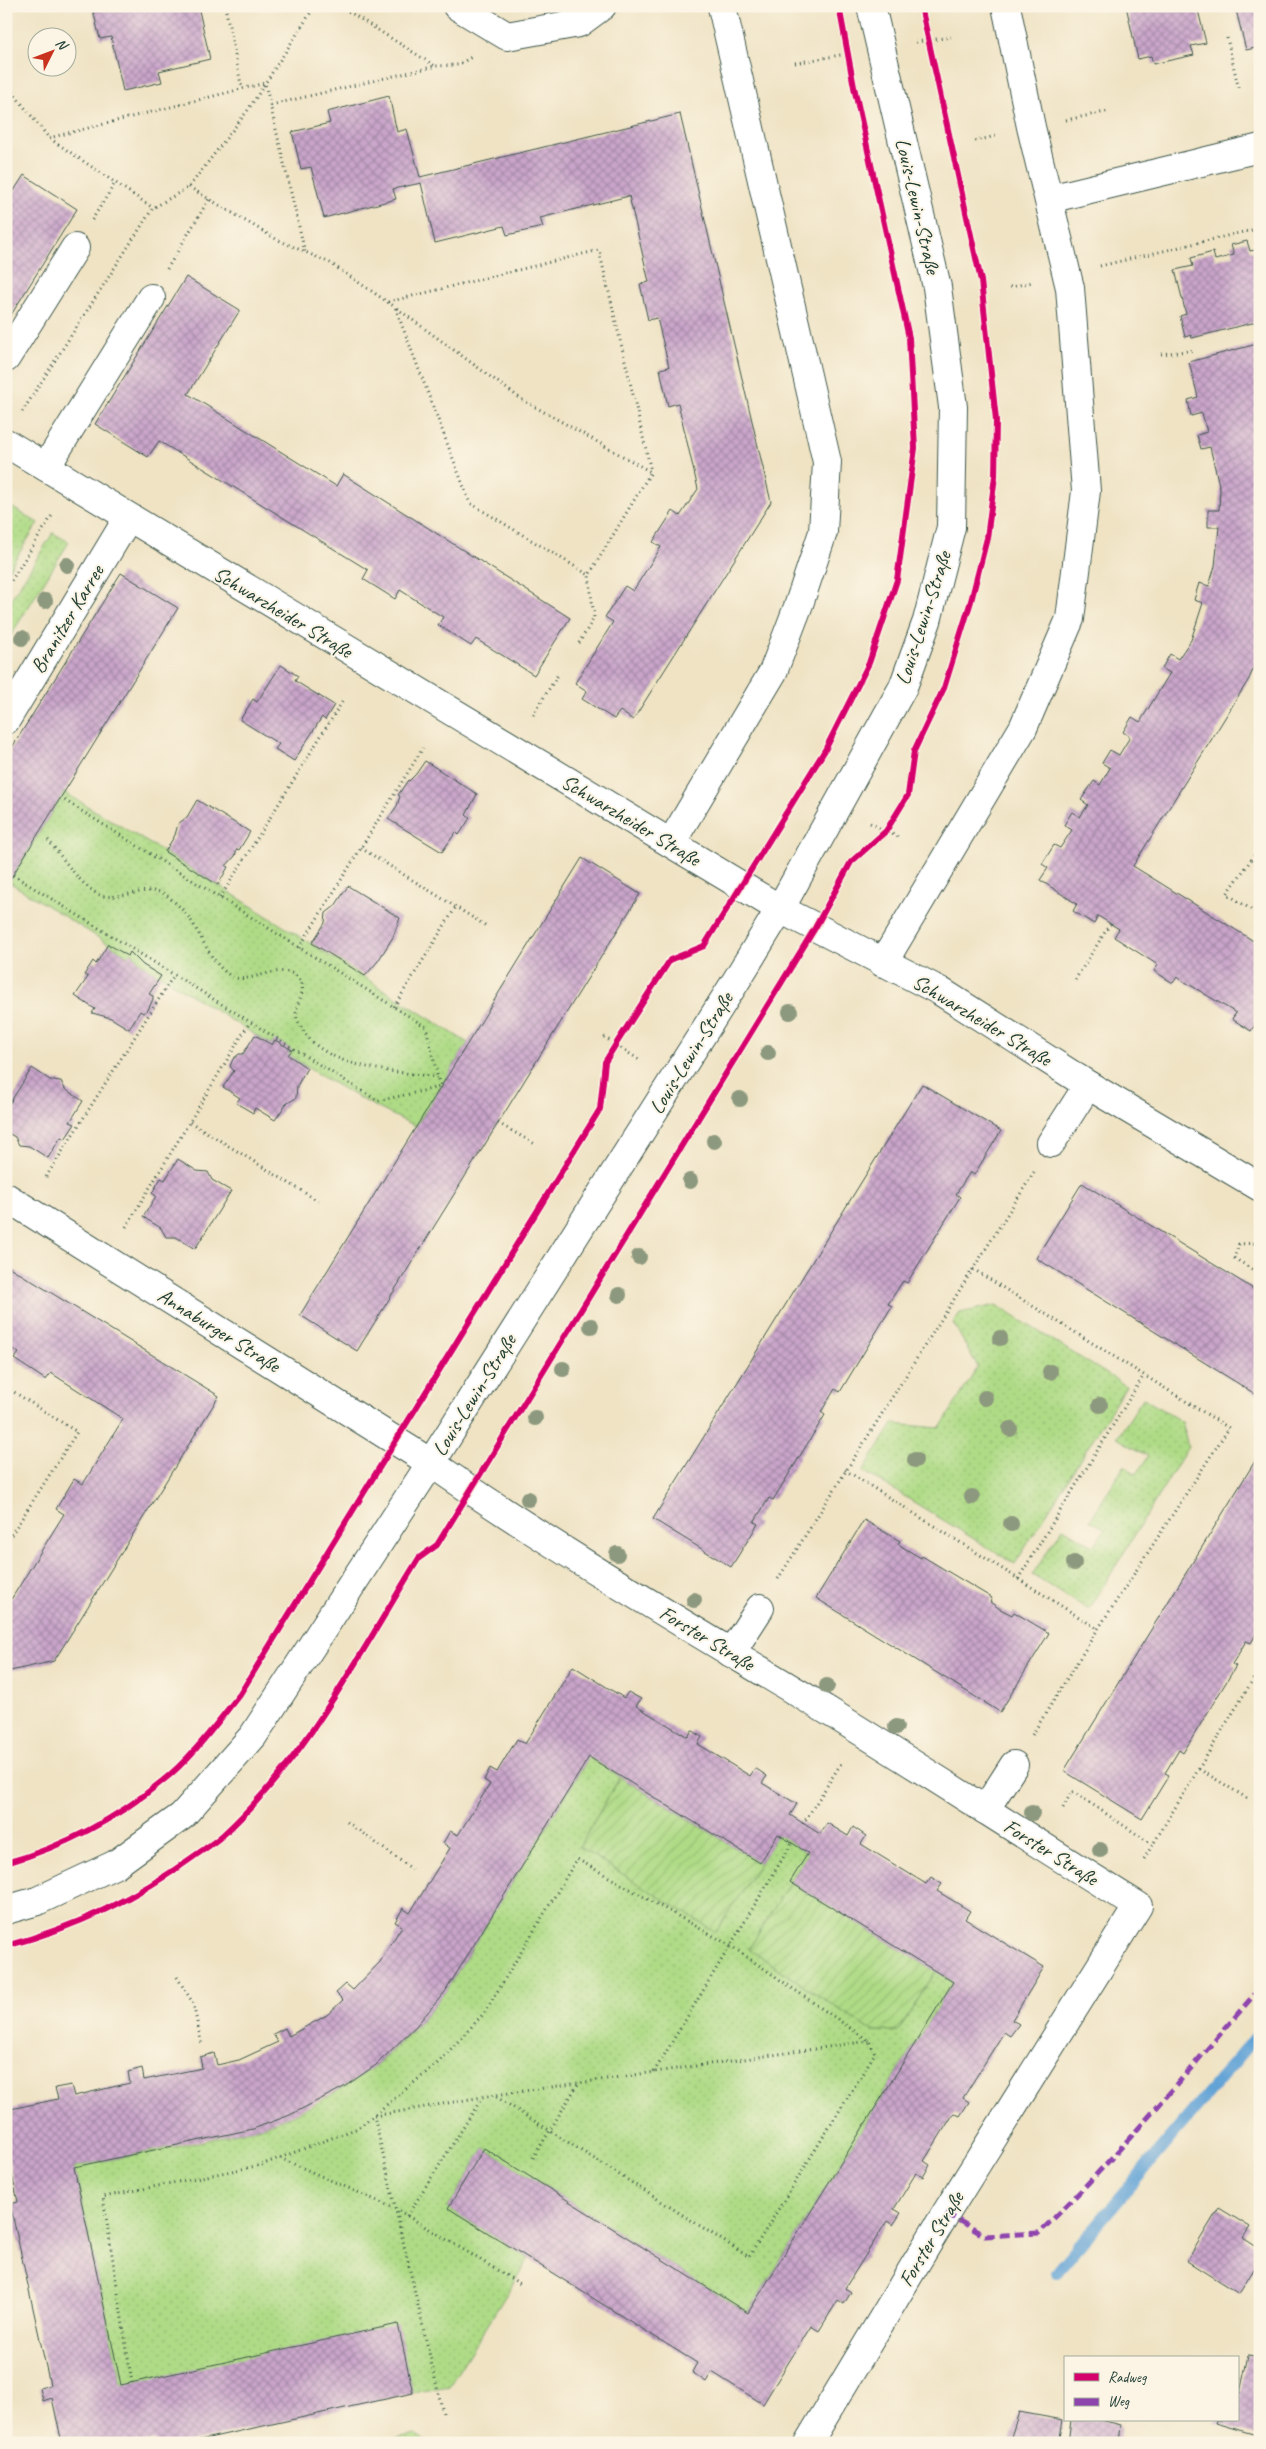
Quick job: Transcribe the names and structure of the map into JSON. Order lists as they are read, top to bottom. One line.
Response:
{"streets":{"street":["Louis-Lewin-Straße","Schwarzheider Straße","Branitzer Karree","Annaburger Straße","Forster Straße"]},"crossings":[["Louis-Lewin-Straße","Schwarzheider Straße"],["Louis-Lewin-Straße","Annaburger Straße"],["Louis-Lewin-Straße","Forster Straße"],["Schwarzheider Straße","Branitzer Karree"],["Annaburger Straße","Forster Straße"]],"legend":["Radweg","Weg"],"north":"top right"}
